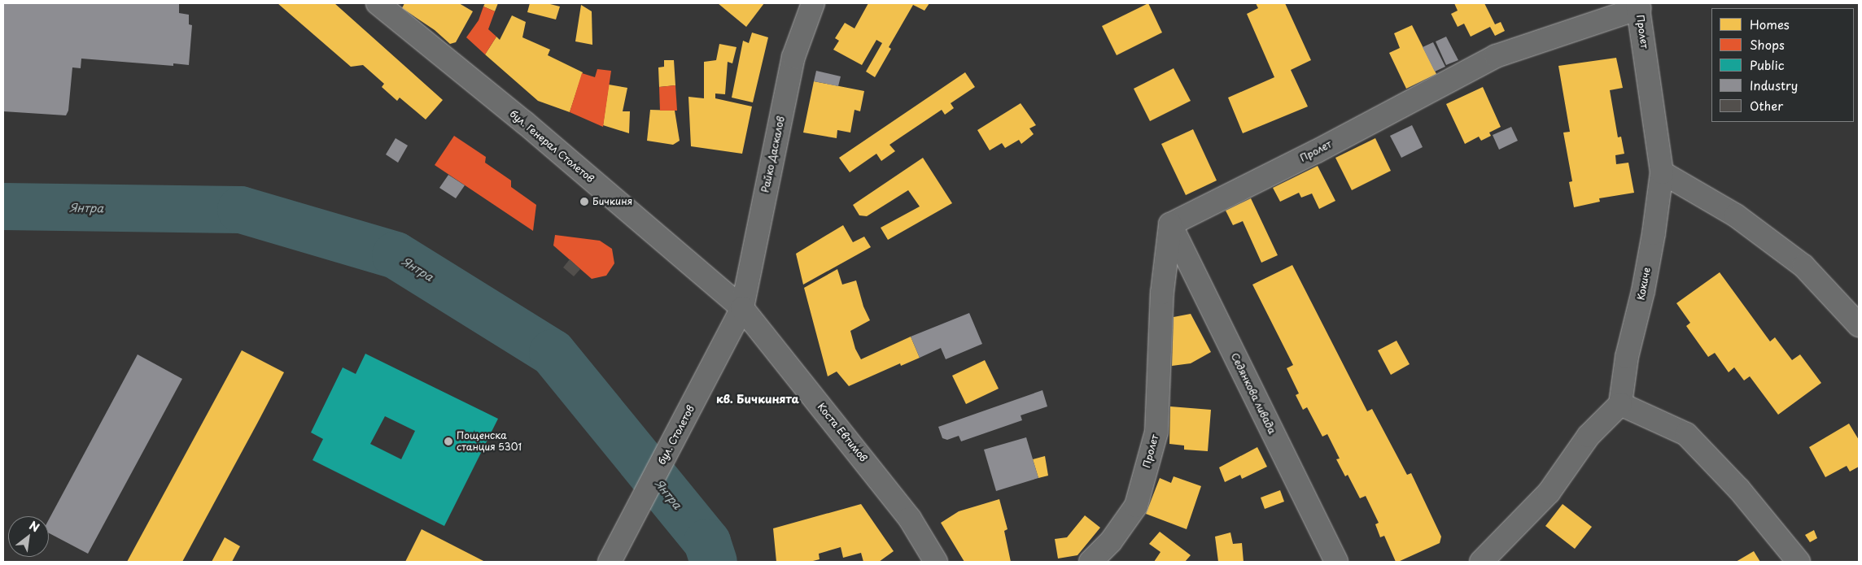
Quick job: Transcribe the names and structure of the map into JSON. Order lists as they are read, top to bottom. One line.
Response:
{"streets":{"street":["Пролет","бул. Генерал Столетов","Райко Даскалов","Кокиче","Седянкова ливада","Коста Евтимов","бул. Столетов"]},"crossings":[["Пролет","Кокиче"],["Пролет","Седянкова ливада"],["бул. Генерал Столетов","Райко Даскалов"],["бул. Генерал Столетов","Коста Евтимов"],["бул. Генерал Столетов","бул. Столетов"],["Райко Даскалов","Коста Евтимов"],["Райко Даскалов","бул. Столетов"],["Коста Евтимов","бул. Столетов"]],"districts":["кв. Бичкинята"],"water":["Янтра"],"places":["Бичкиня","Пощенска станция 5301"],"legend":["Homes","Shops","Public","Industry","Other"],"north":"top right"}
